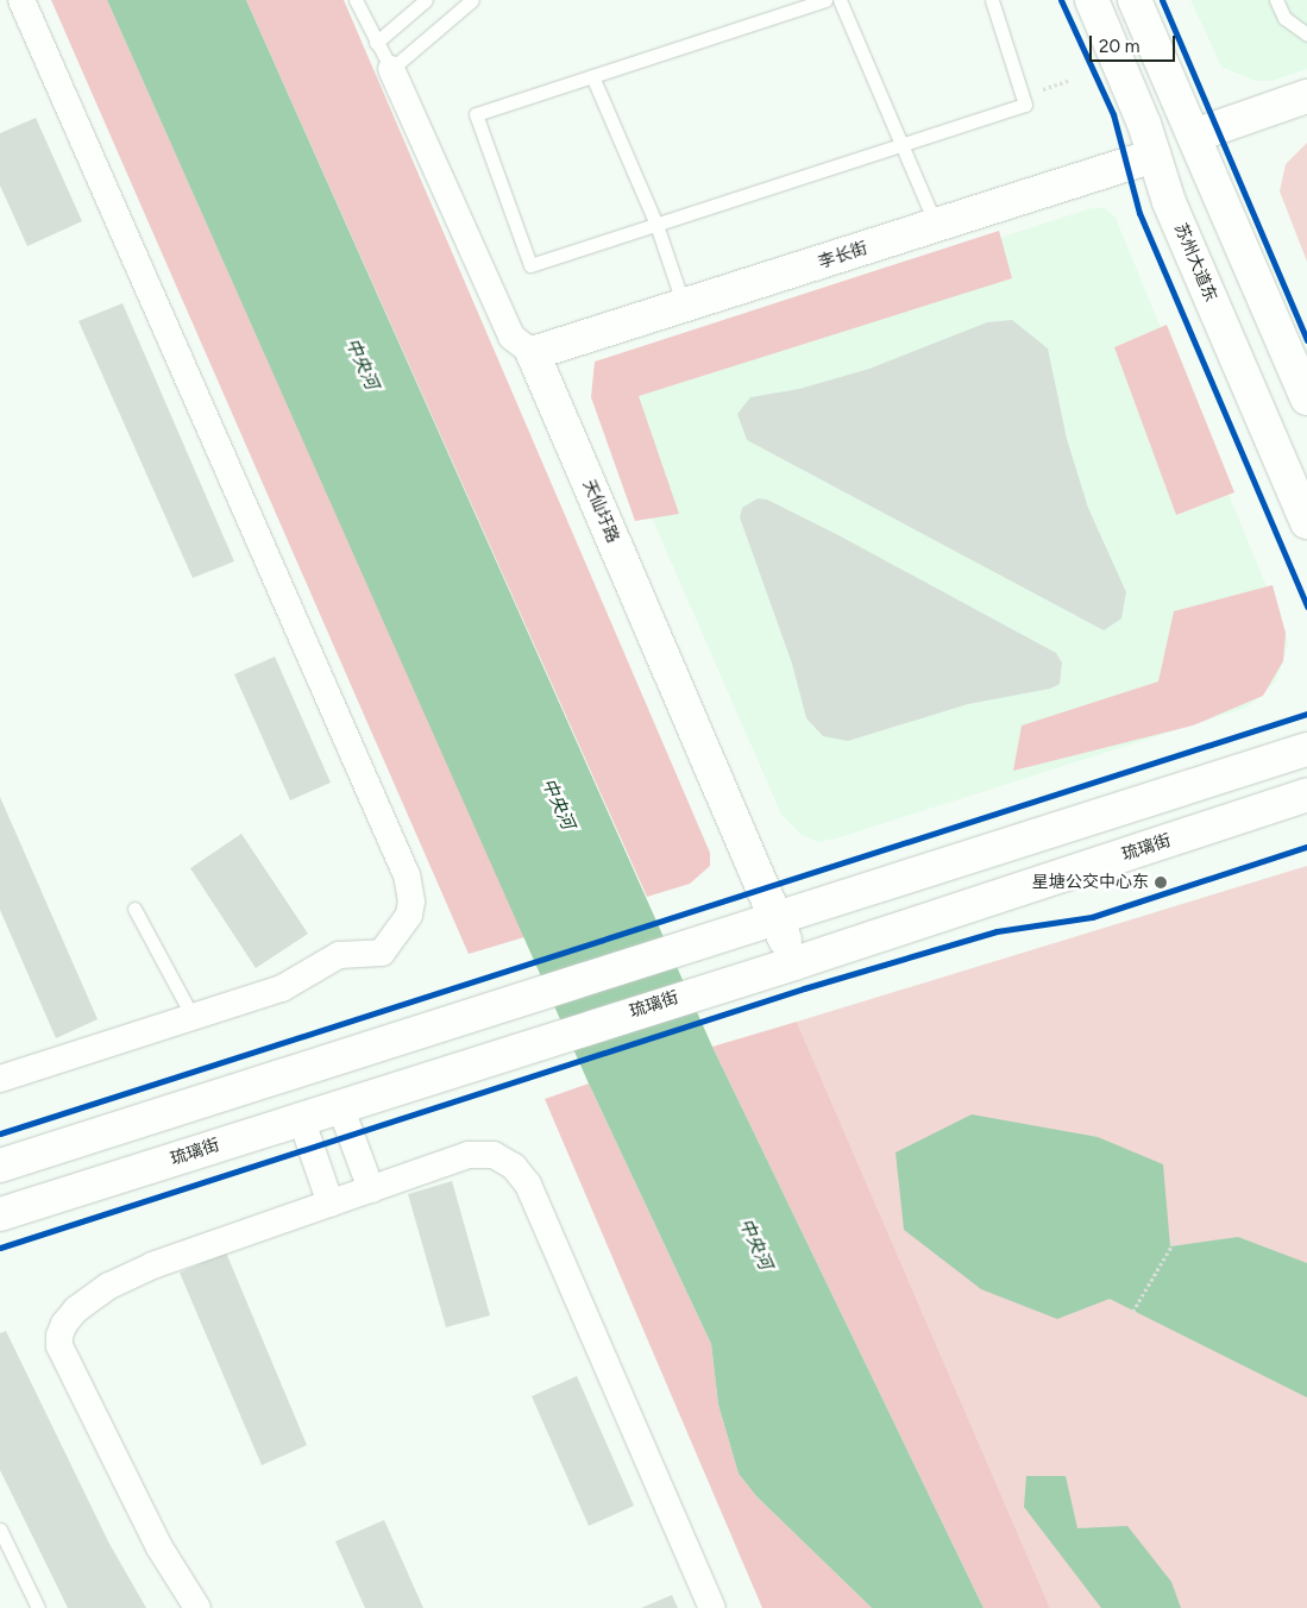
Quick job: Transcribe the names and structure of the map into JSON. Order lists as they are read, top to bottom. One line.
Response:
{"streets":{"main road":["李长街","苏州大道东","天仙圩路","琉璃街"]},"crossings":[["李长街","苏州大道东"],["李长街","天仙圩路"],["天仙圩路","琉璃街"]],"water":["中央河"],"places":["星塘公交中心东"],"scale_bar":"20 m"}
